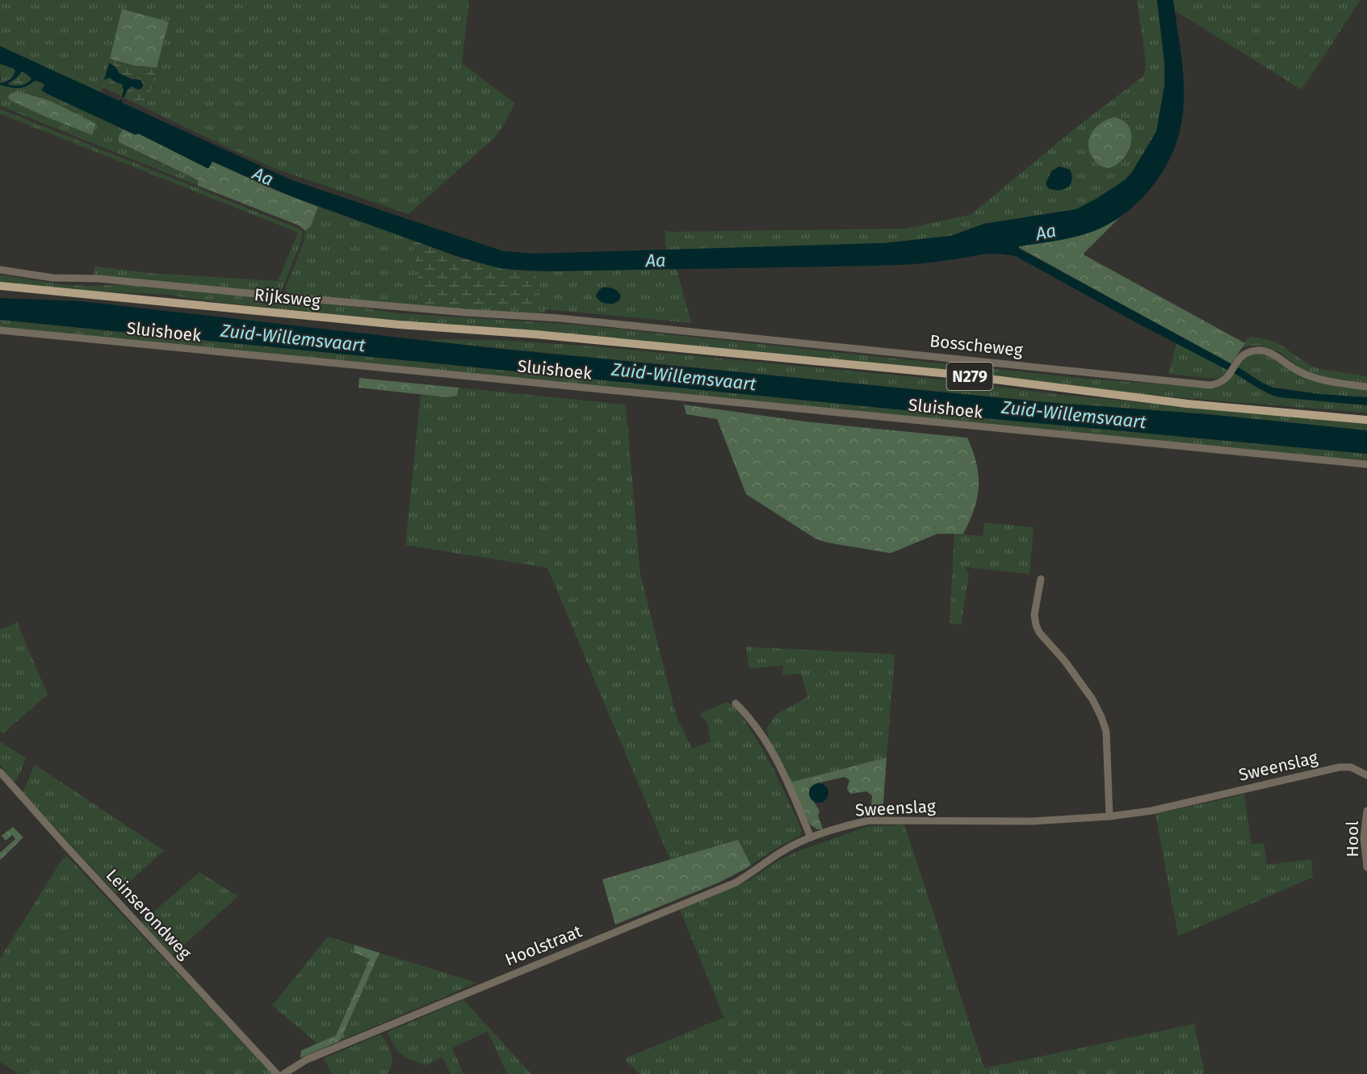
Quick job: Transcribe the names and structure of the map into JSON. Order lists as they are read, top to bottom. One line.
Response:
{"streets":{"main road":["Rijksweg","Bosscheweg","N279"],"street":["Sluishoek","Sweenslag","Hool","Leinserondweg","Hoolstraat"]},"crossings":[["Rijksweg","Bosscheweg"],["Sweenslag","Hoolstraat"]],"water":["Aa","Zuid-Willemsvaart"]}
